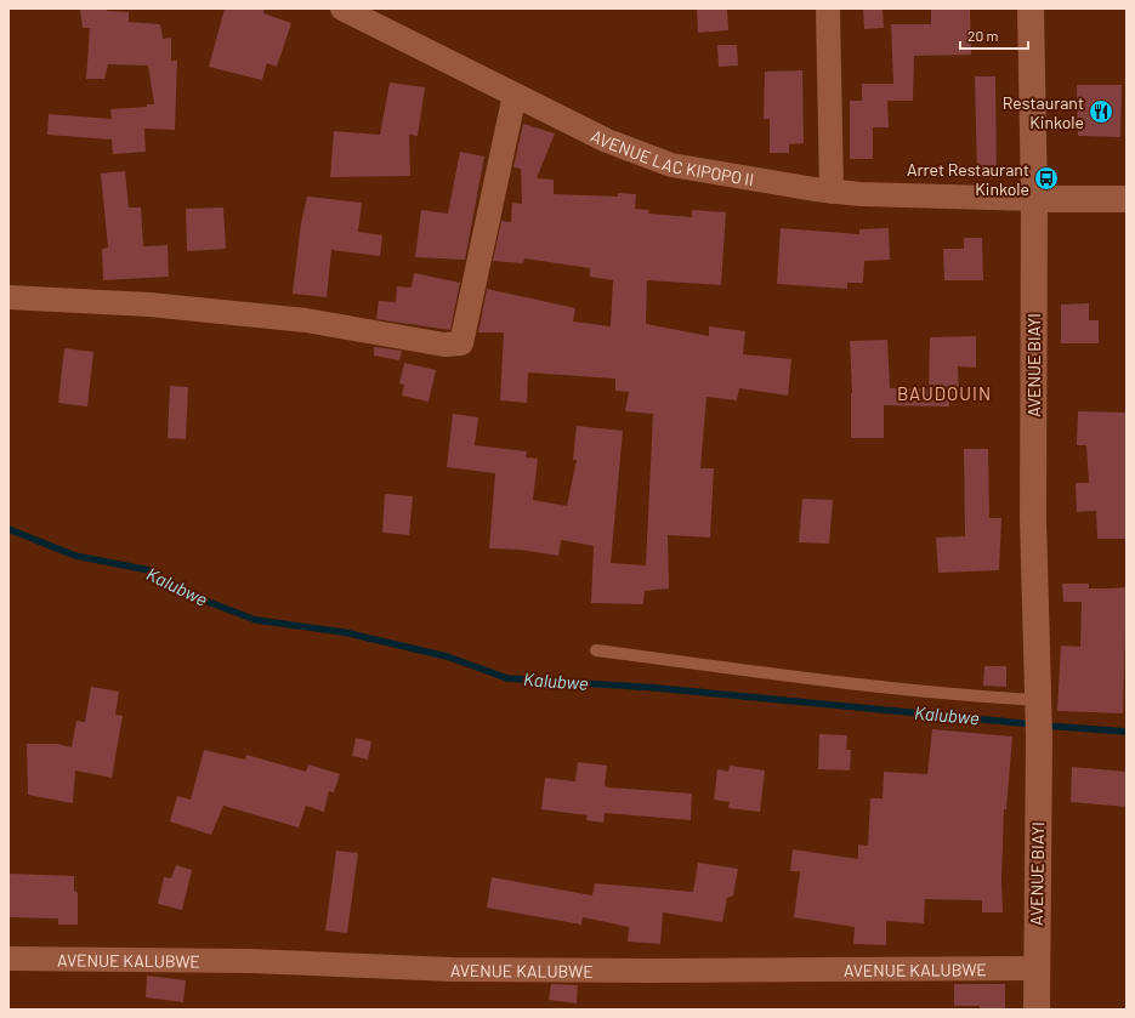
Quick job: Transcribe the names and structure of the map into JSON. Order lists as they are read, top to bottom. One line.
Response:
{"streets":{"street":["AVENUE LAC KIPOPO II","AVENUE BIAYI","AVENUE KALUBWE"]},"crossings":[["AVENUE LAC KIPOPO II","AVENUE BIAYI"],["AVENUE BIAYI","AVENUE KALUBWE"]],"districts":["BAUDOUIN"],"water":["Kalubwe"],"places":{"restaurant":["Restaurant Kinkole"],"bus stop":["Arret Restaurant Kinkole"]},"scale_bar":"20 m"}
